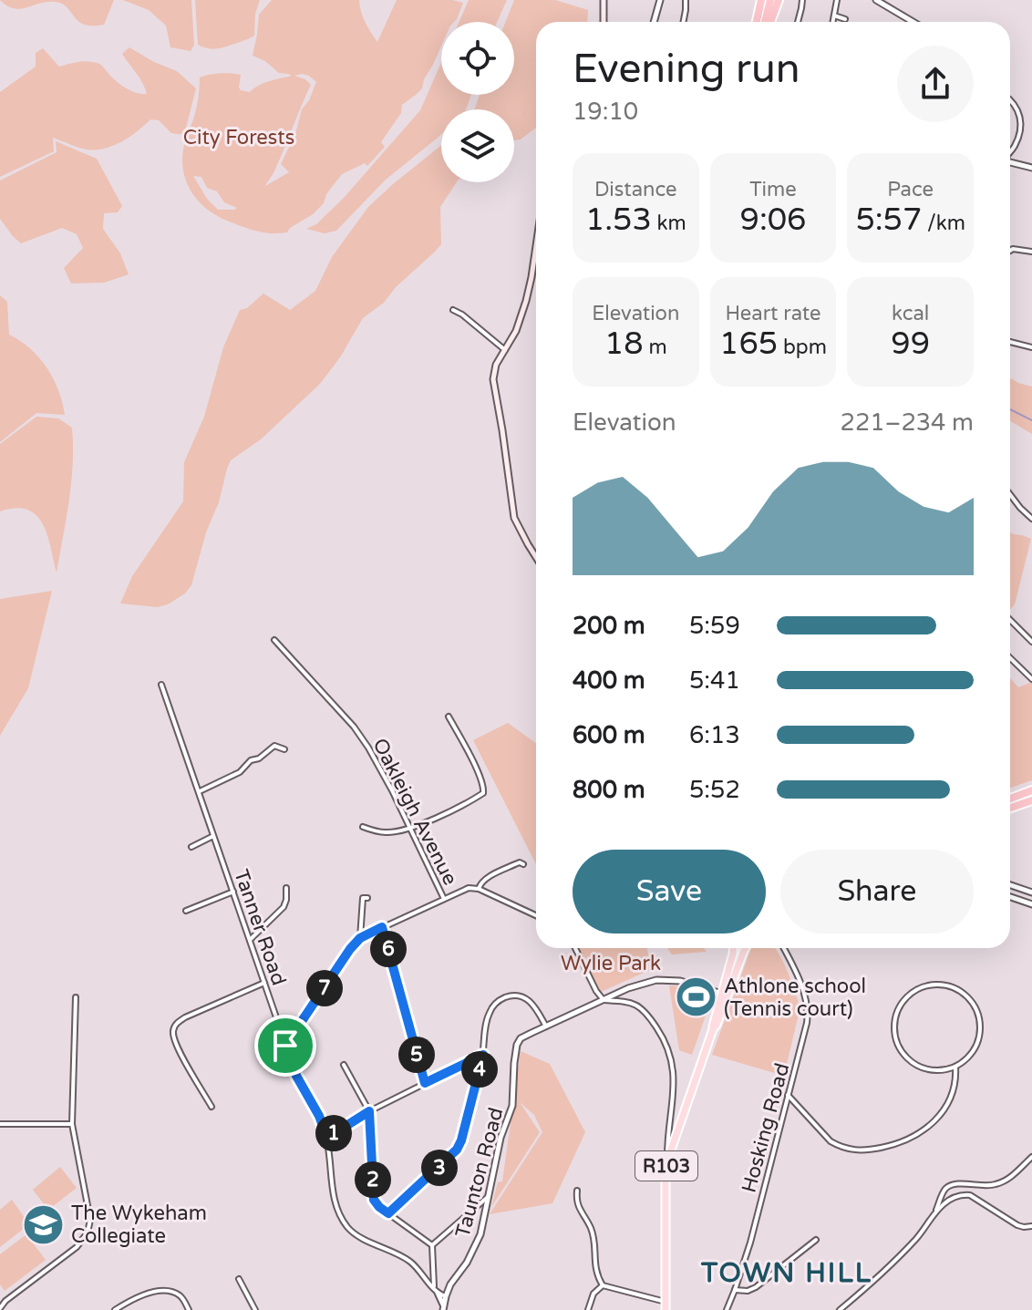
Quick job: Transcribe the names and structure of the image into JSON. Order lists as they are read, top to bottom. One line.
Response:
{"streets":{"main road":["R103"],"street":["Oakleigh Avenue","Tanner Road","Hosking Road","Taunton Road"]},"crossings":[["Tanner Road","Taunton Road"],["R103","Taunton Road"]],"districts":["TOWN HILL"],"parks":["City Forests","Wylie Park"],"places":{"sports":["Athlone school (Tennis court)"],"school or university":["The Wykeham Collegiate"]},"page":{"heading":["Evening run","19:10"],"stats":[["Distance","1.53 km"],["Time","9:06"],["Pace","5:57 /km"],["Elevation","18 m"],["Heart rate","165 bpm"],["kcal","99"]],"chart":["Elevation","221–234 m"],"list":[{"name":"200 m","note":"5:59"},{"name":"400 m","note":"5:41"},{"name":"600 m","note":"6:13"},{"name":"800 m","note":"5:52"}],"buttons":["Save","Share"],"pins":["6","7","5","4","1","3","2"]}}
